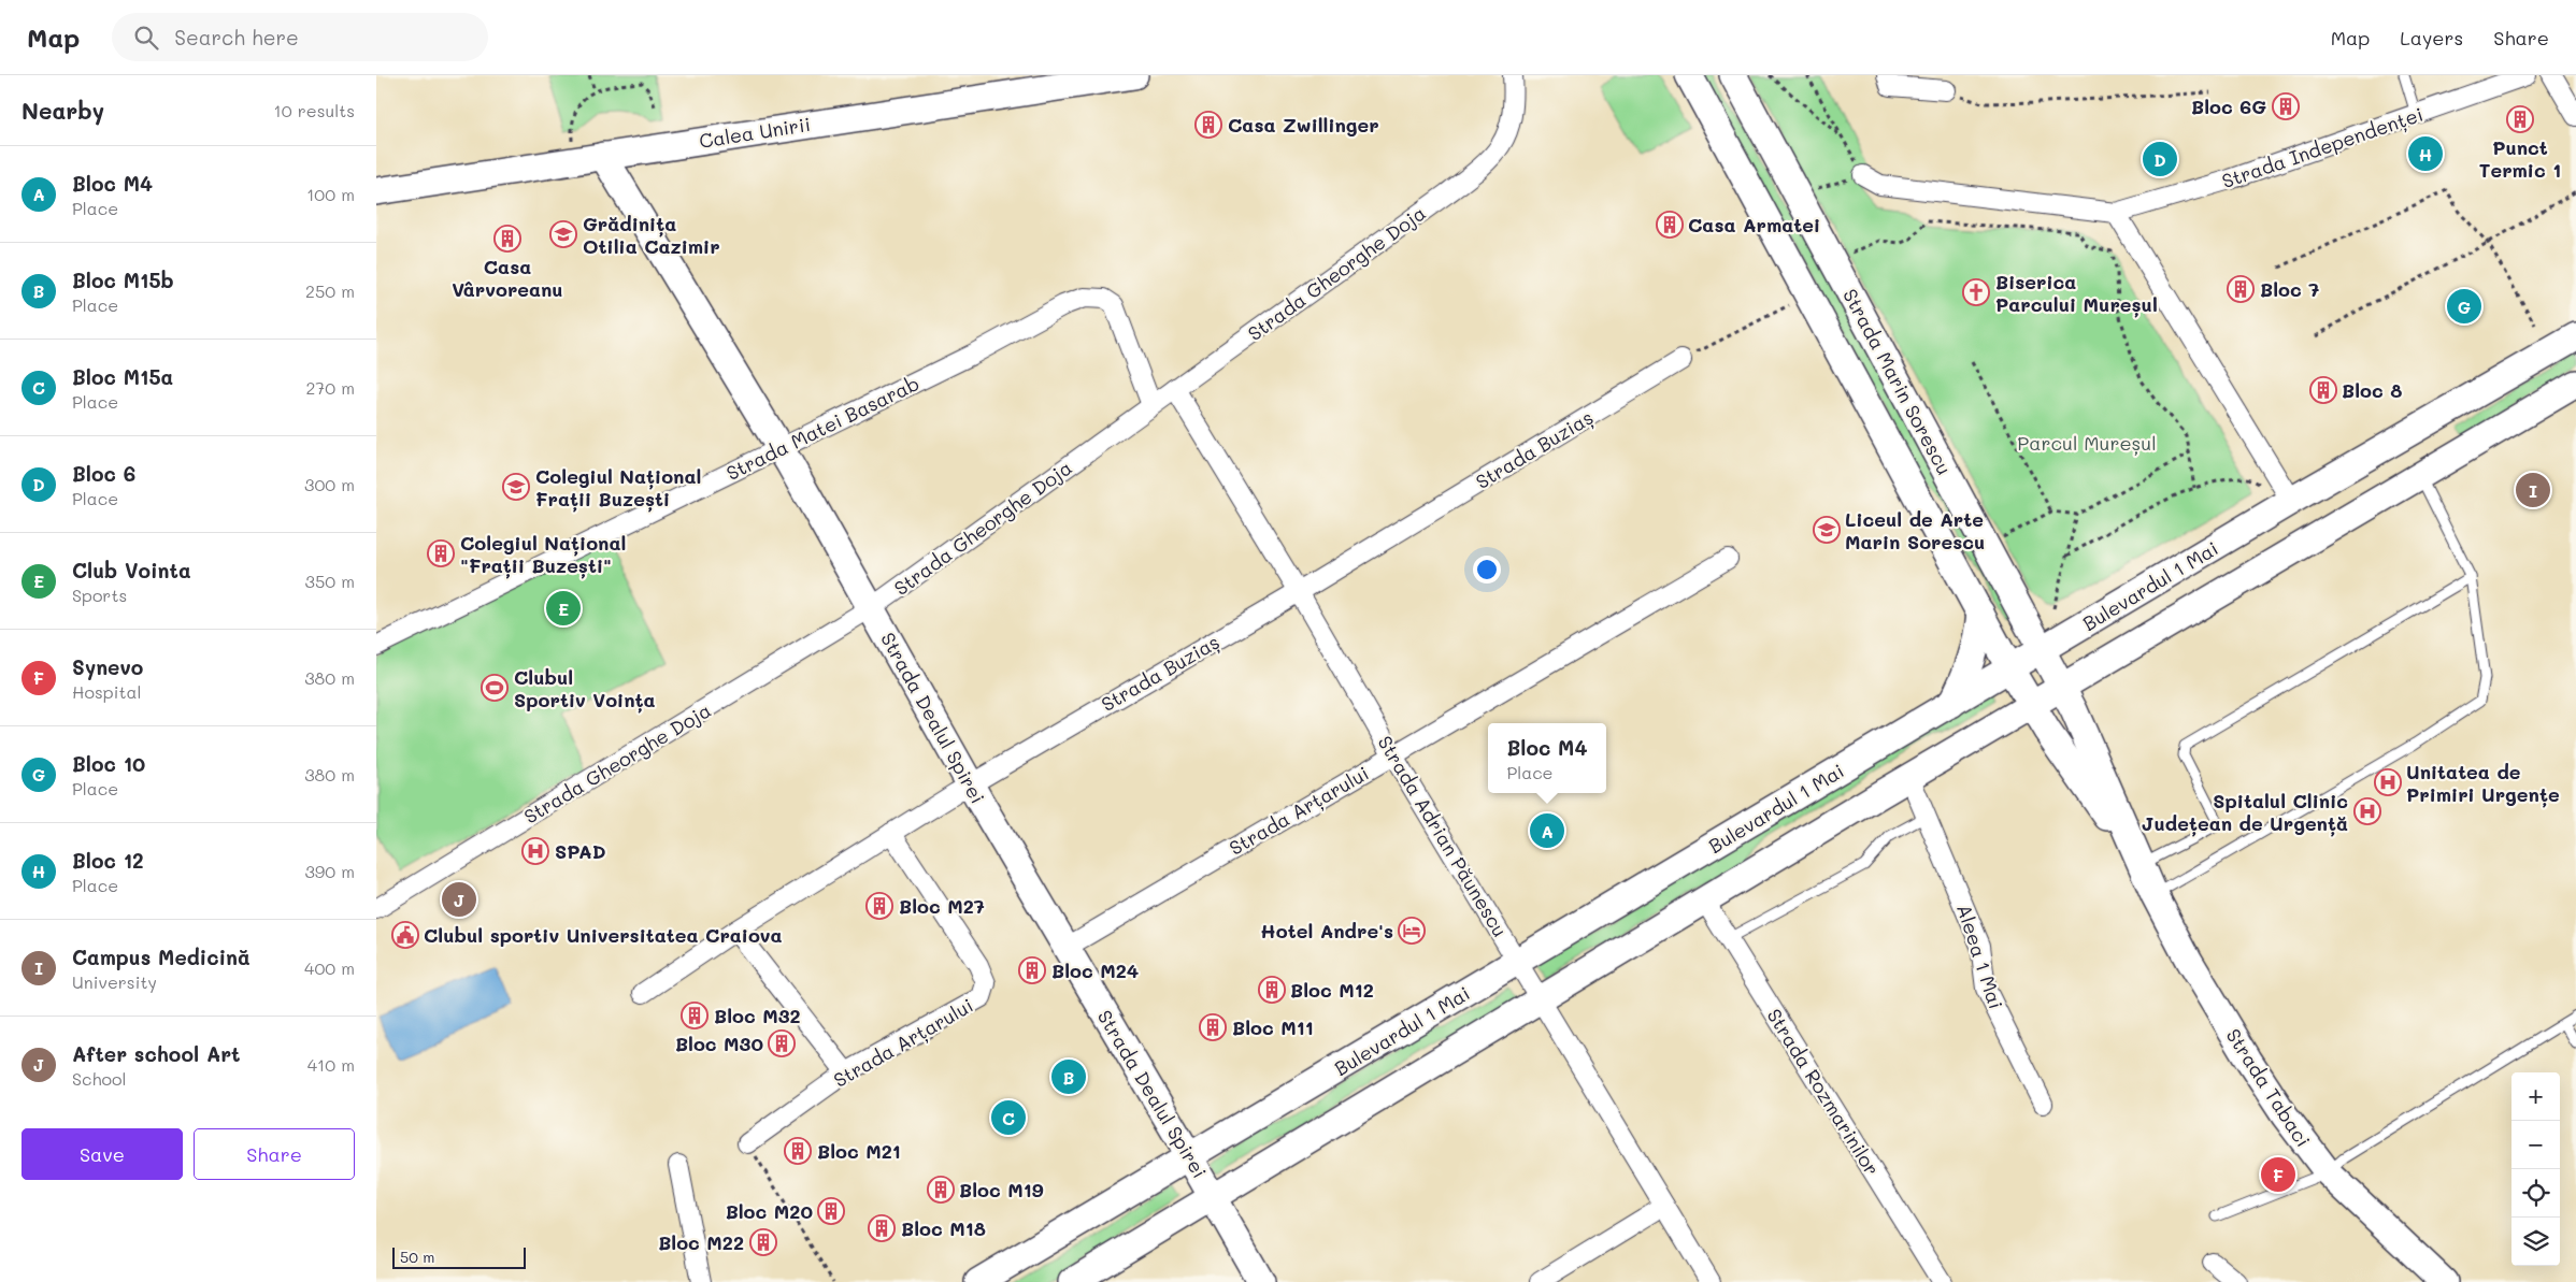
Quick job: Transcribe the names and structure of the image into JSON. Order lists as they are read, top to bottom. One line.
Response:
{"streets":{"main road":["Calea Unirii","Strada Marin Sorescu","Bulevardul 1 Mai","Strada Dealul Spirei","Strada Tabaci"],"street":["Strada Independenței","Strada Gheorghe Doja","Strada Matei Basarab","Strada Buziaș","Strada Arțarului","Strada Adrian Păunescu","Aleea 1 Mai","Strada Rozmarinilor"]},"crossings":[["Calea Unirii","Strada Dealul Spirei"],["Strada Gheorghe Doja","Strada Matei Basarab"],["Strada Gheorghe Doja","Strada Dealul Spirei"],["Strada Gheorghe Doja","Strada Adrian Păunescu"],["Strada Marin Sorescu","Bulevardul 1 Mai"],["Strada Marin Sorescu","Strada Tabaci"],["Strada Matei Basarab","Strada Dealul Spirei"],["Strada Buziaș","Strada Dealul Spirei"],["Strada Buziaș","Strada Arțarului"],["Strada Buziaș","Strada Adrian Păunescu"],["Bulevardul 1 Mai","Strada Dealul Spirei"],["Bulevardul 1 Mai","Strada Adrian Păunescu"],["Strada Dealul Spirei","Strada Arțarului"],["Strada Arțarului","Strada Adrian Păunescu"]],"parks":["Parcul Mureșul"],"places":{"building":["Bloc 6G","Punct Termic 1","Casa Zwillinger","Casa Armatei","Casa Vârvoreanu","Bloc 7","Bloc 8","Colegiul Național \"Frații Buzești\"","Bloc M27","Bloc M24","Bloc M12","Bloc M32","Bloc M11","Bloc M30","Bloc M21","Bloc M19","Bloc M20","Bloc M18","Bloc M22"],"school or university":["Grădinița Otilia Cazimir","Colegiul Național Frații Buzești","Liceul de Arte Marin Sorescu"],"church":["Biserica Parcului Mureșul"],"sports":["Clubul Sportiv Voința"],"hospital":["Unitatea de Primiri Urgențe","Spitalul Clinic Județean de Urgență","SPAD"],"hotel":["Hotel Andre's"],"public building":["Clubul sportiv Universitatea Craiova"]},"scale_bar":"50 m","page":{"header":"Map","search":"Search here","nav":["Map","Layers","Share"],"heading":["Nearby","10 results"],"pins":["H","D","G","I","E","A","J","B","C","F"],"list":[{"mark":"A","name":"Bloc M4","note":"Place","value":"100 m"},{"mark":"B","name":"Bloc M15b","note":"Place","value":"250 m"},{"mark":"C","name":"Bloc M15a","note":"Place","value":"270 m"},{"mark":"D","name":"Bloc 6","note":"Place","value":"300 m"},{"mark":"E","name":"Club Vointa","note":"Sports","value":"350 m"},{"mark":"F","name":"Synevo","note":"Hospital","value":"380 m"},{"mark":"G","name":"Bloc 10","note":"Place","value":"380 m"},{"mark":"H","name":"Bloc 12","note":"Place","value":"390 m"},{"mark":"I","name":"Campus Medicină","note":"University","value":"400 m"},{"mark":"J","name":"After school Art","note":"School","value":"410 m"}],"popup":["Bloc M4","Place"],"map_buttons":["+","−"],"buttons":["Save","Share"],"scale":"50 m"}}
